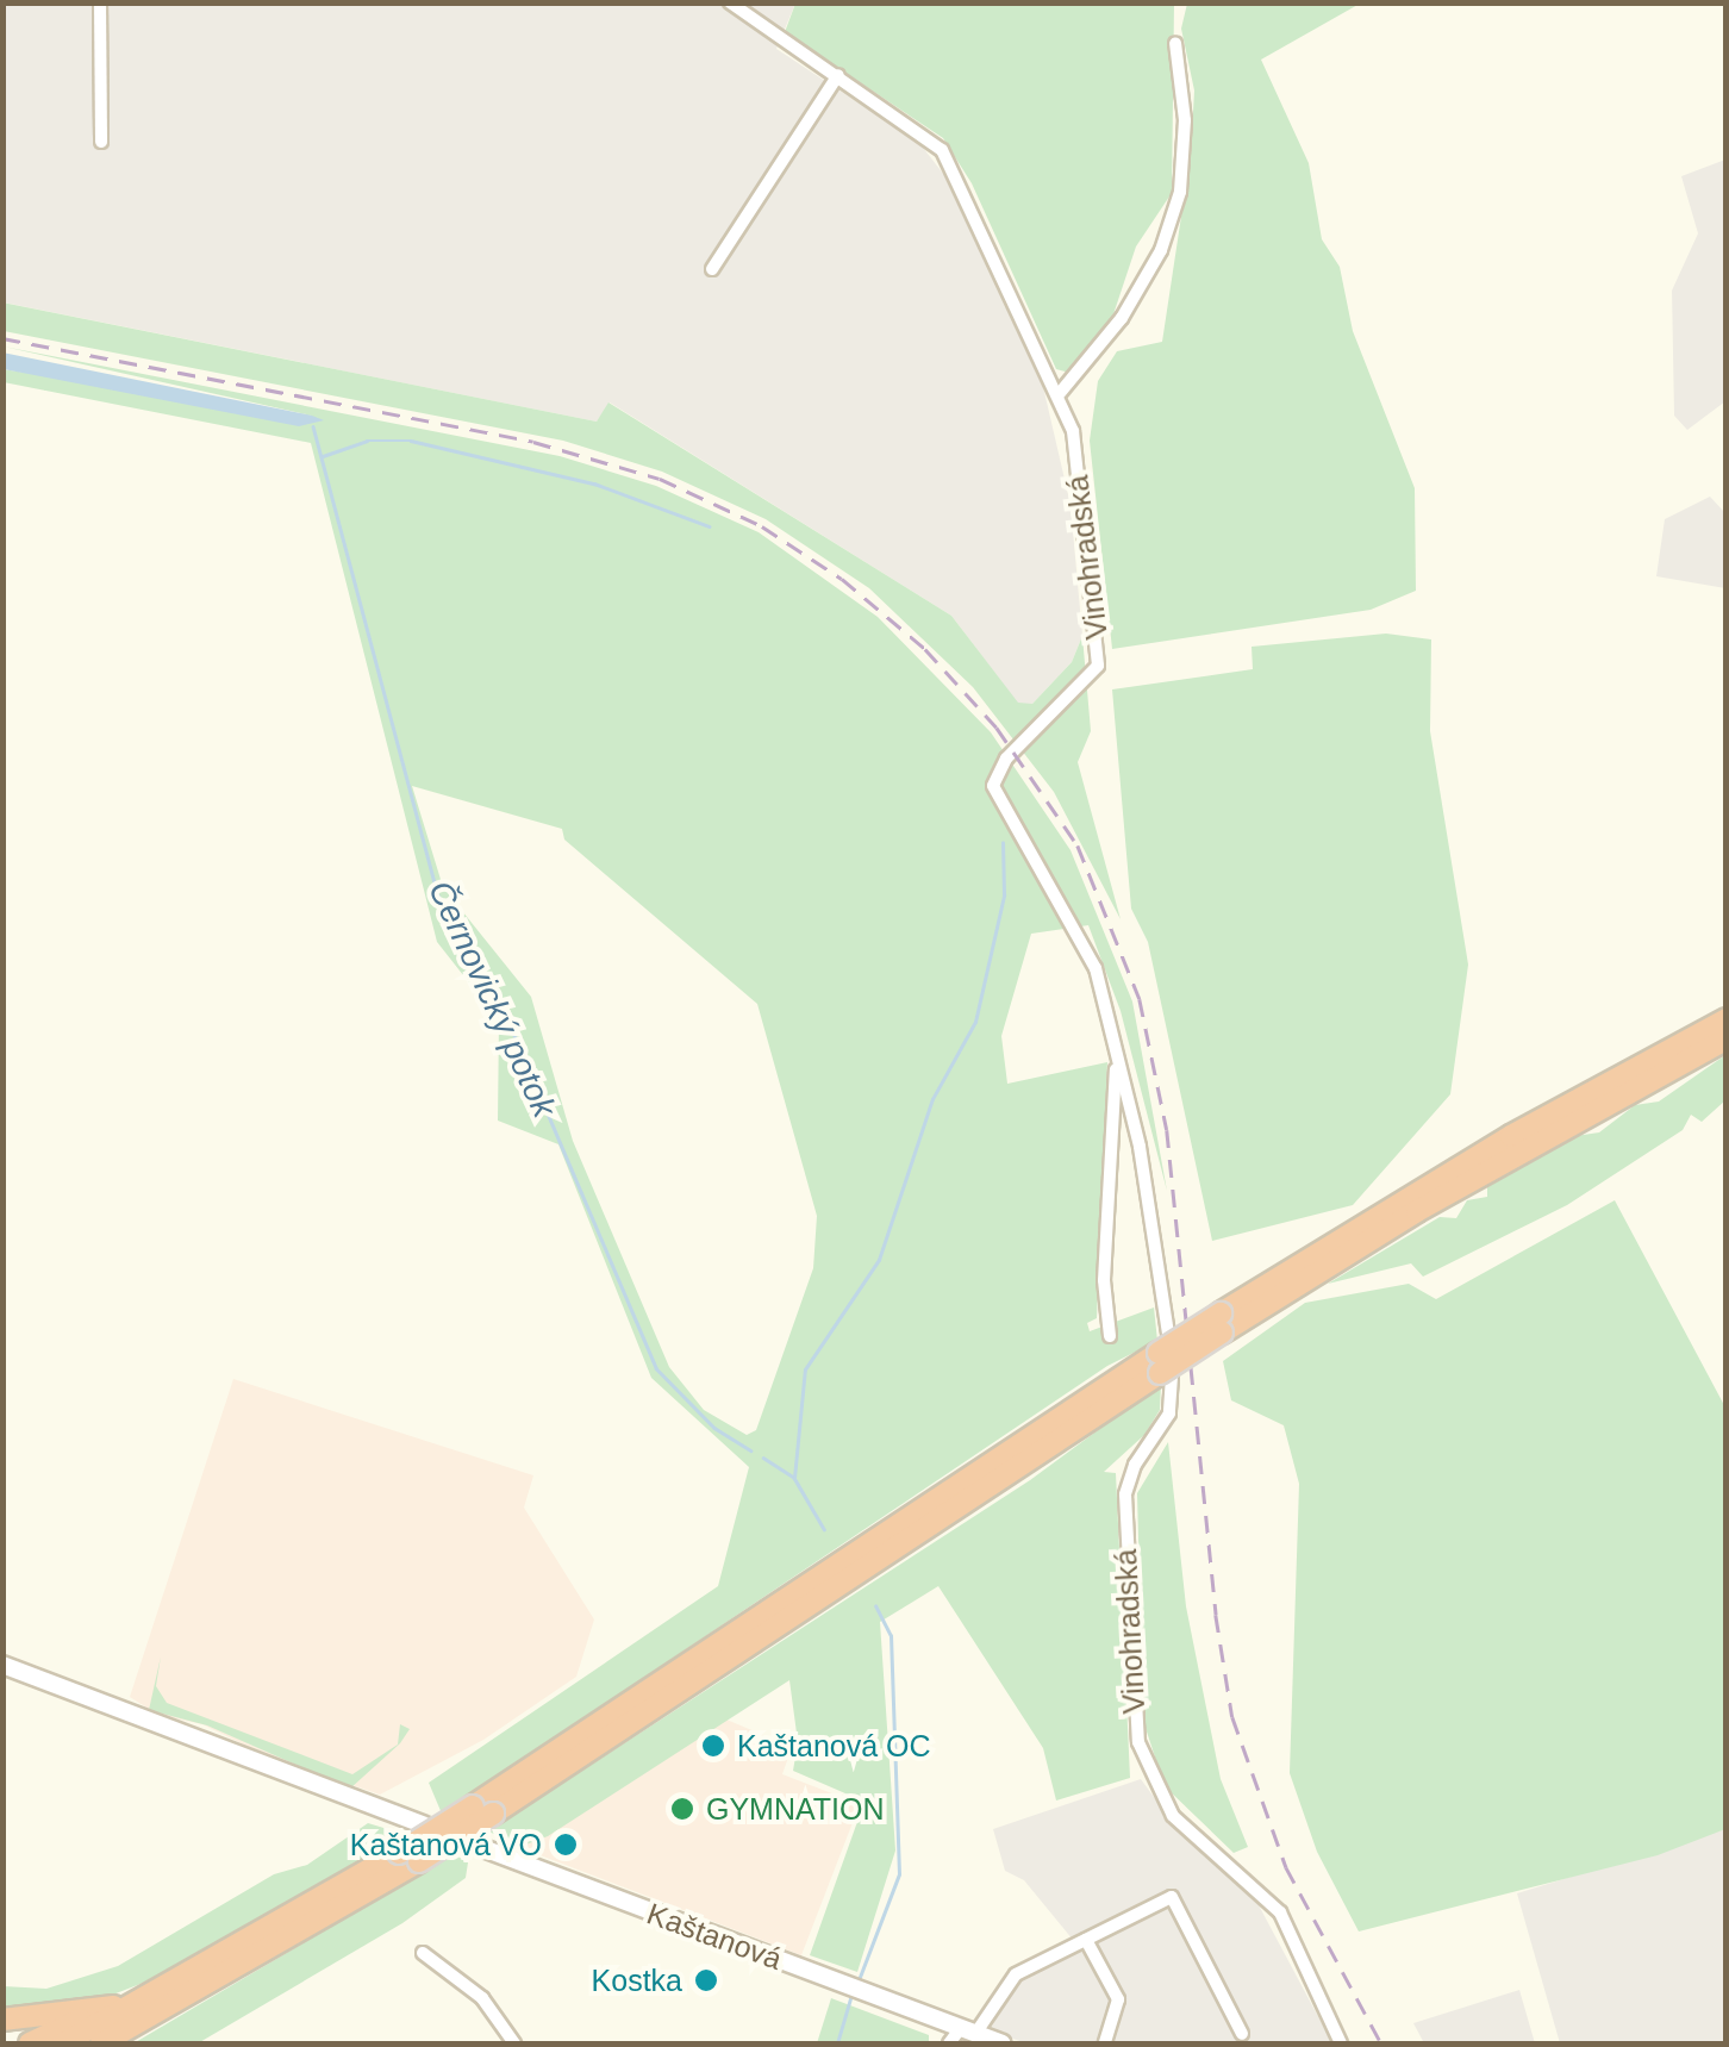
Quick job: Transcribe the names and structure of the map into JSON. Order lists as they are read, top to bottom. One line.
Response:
{"streets":{"main road":["Kaštanová"],"street":["Vinohradská"]},"water":["Černovický potok"],"places":["Kaštanová OC","GYMNATION","Kaštanová VO","Kostka"]}
